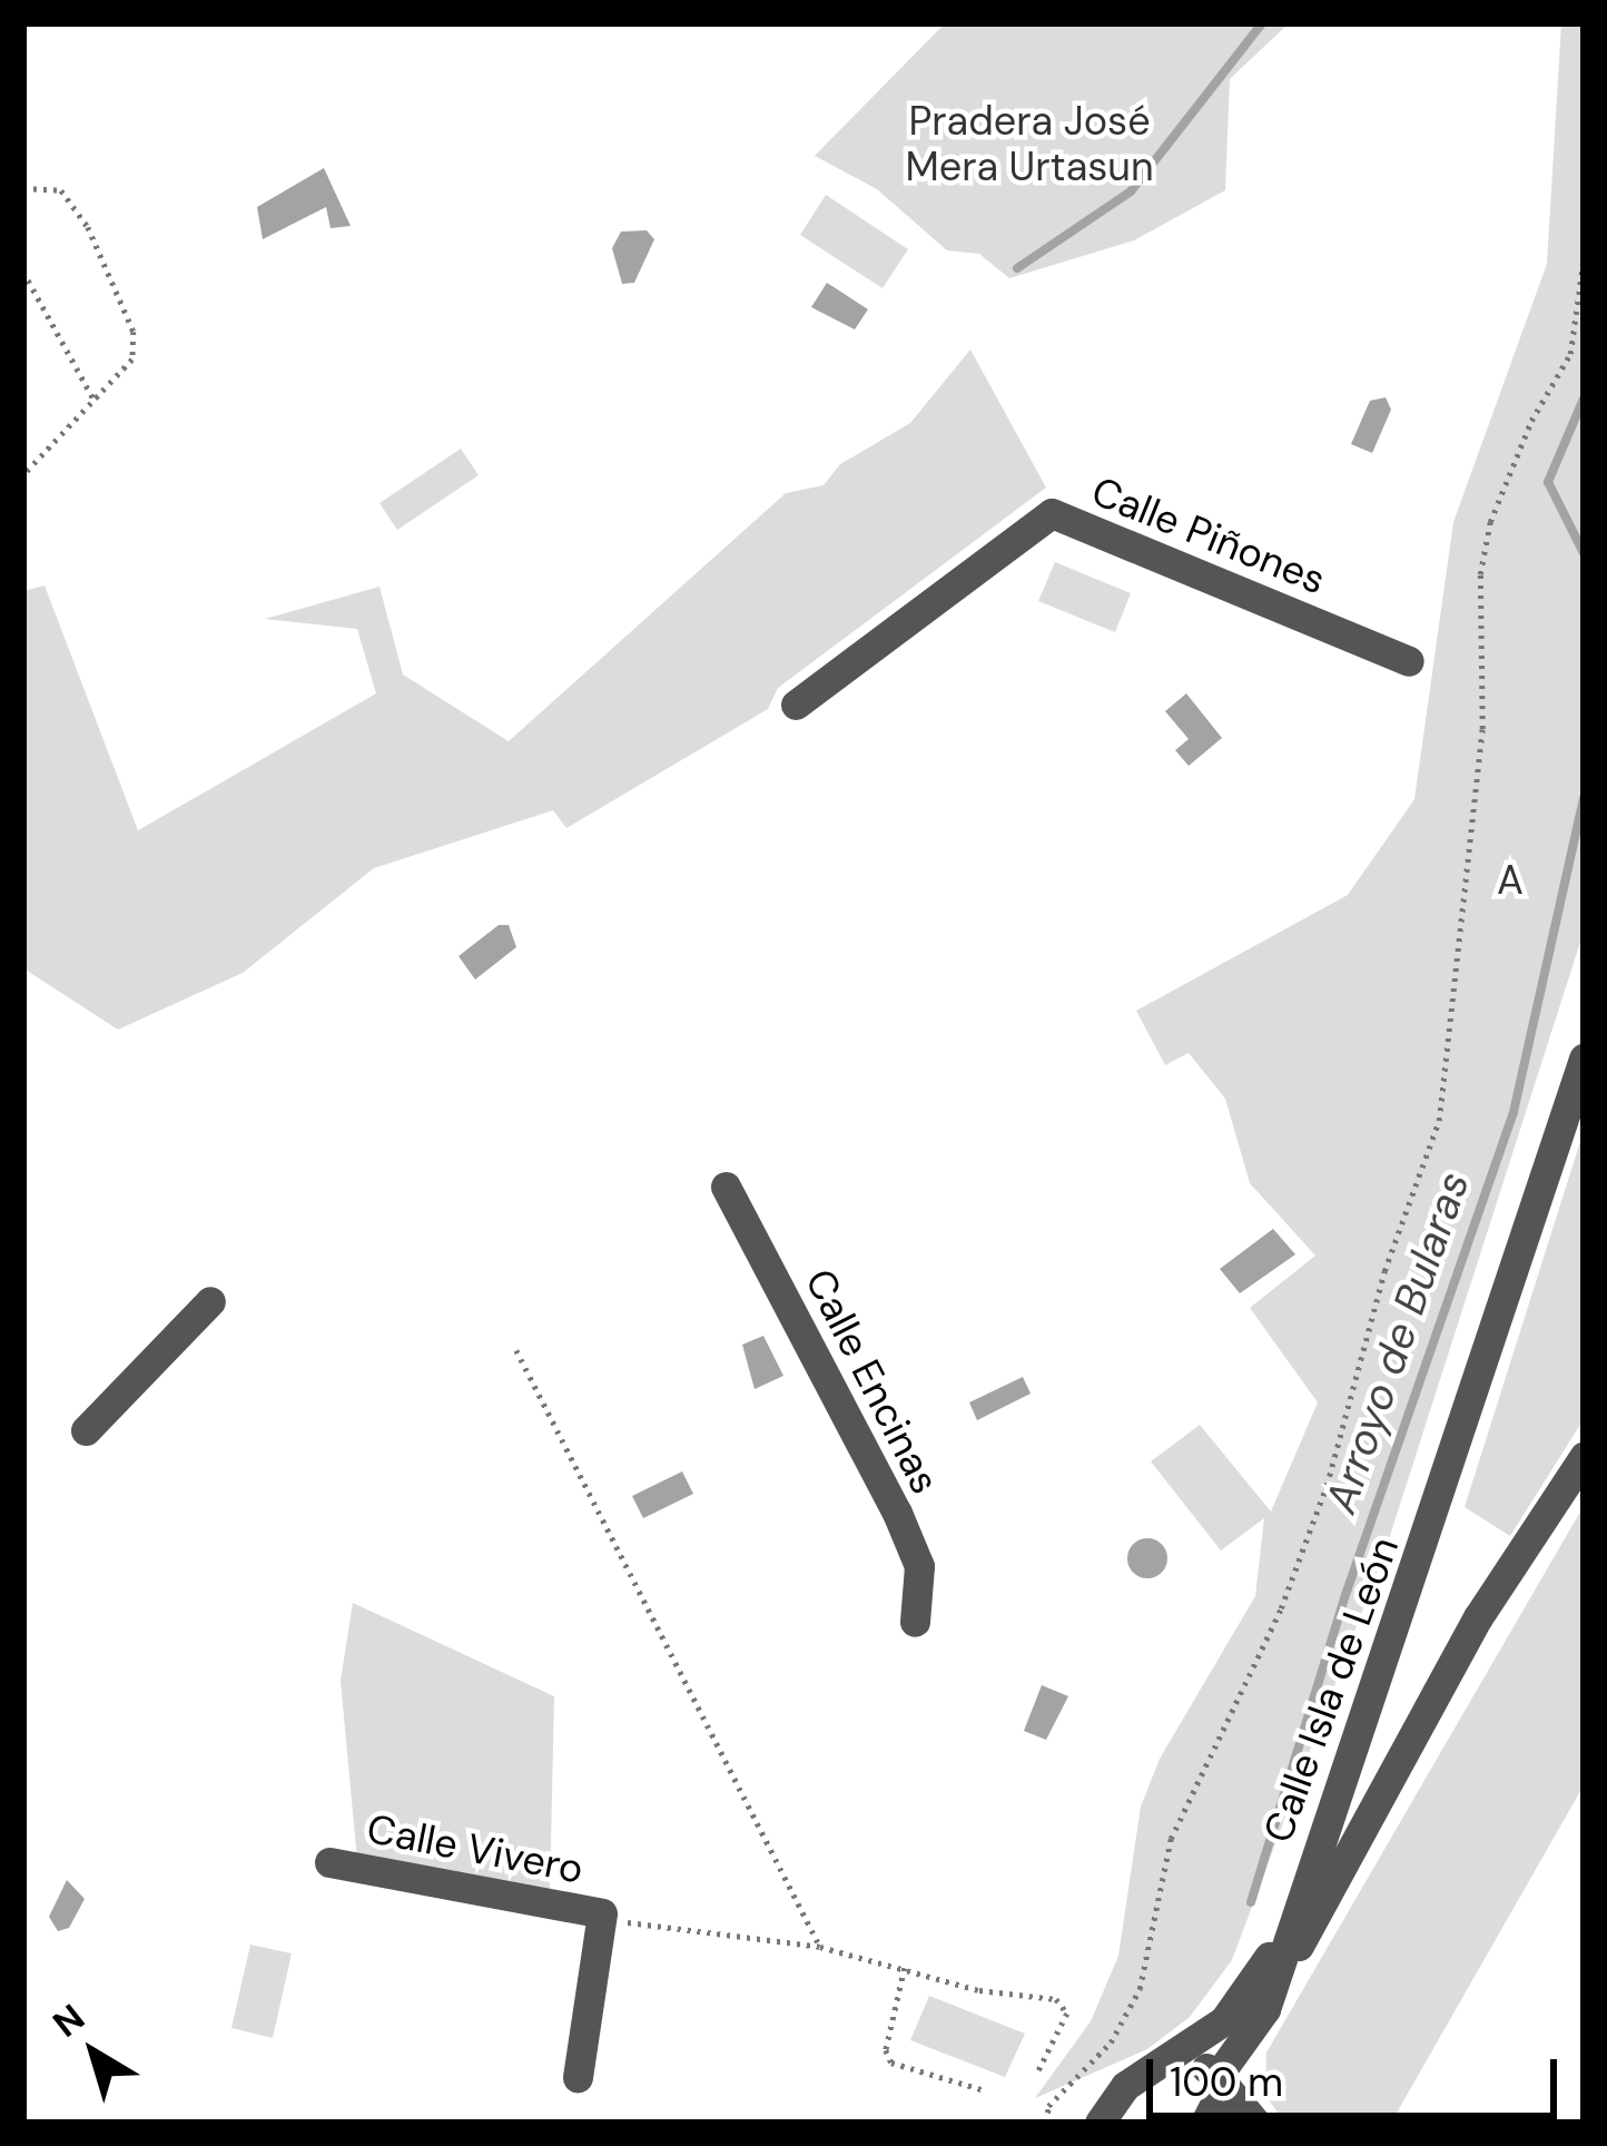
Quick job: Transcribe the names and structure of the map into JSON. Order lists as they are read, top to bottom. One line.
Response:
{"streets":{"street":["Calle Piñones","Calle Encinas","Calle Isla de León","Calle Vivero"]},"water":["Arroyo de Bularas"],"parks":["Pradera José Mera Urtasun","A"],"scale_bar":"100 m","north":"top left"}
